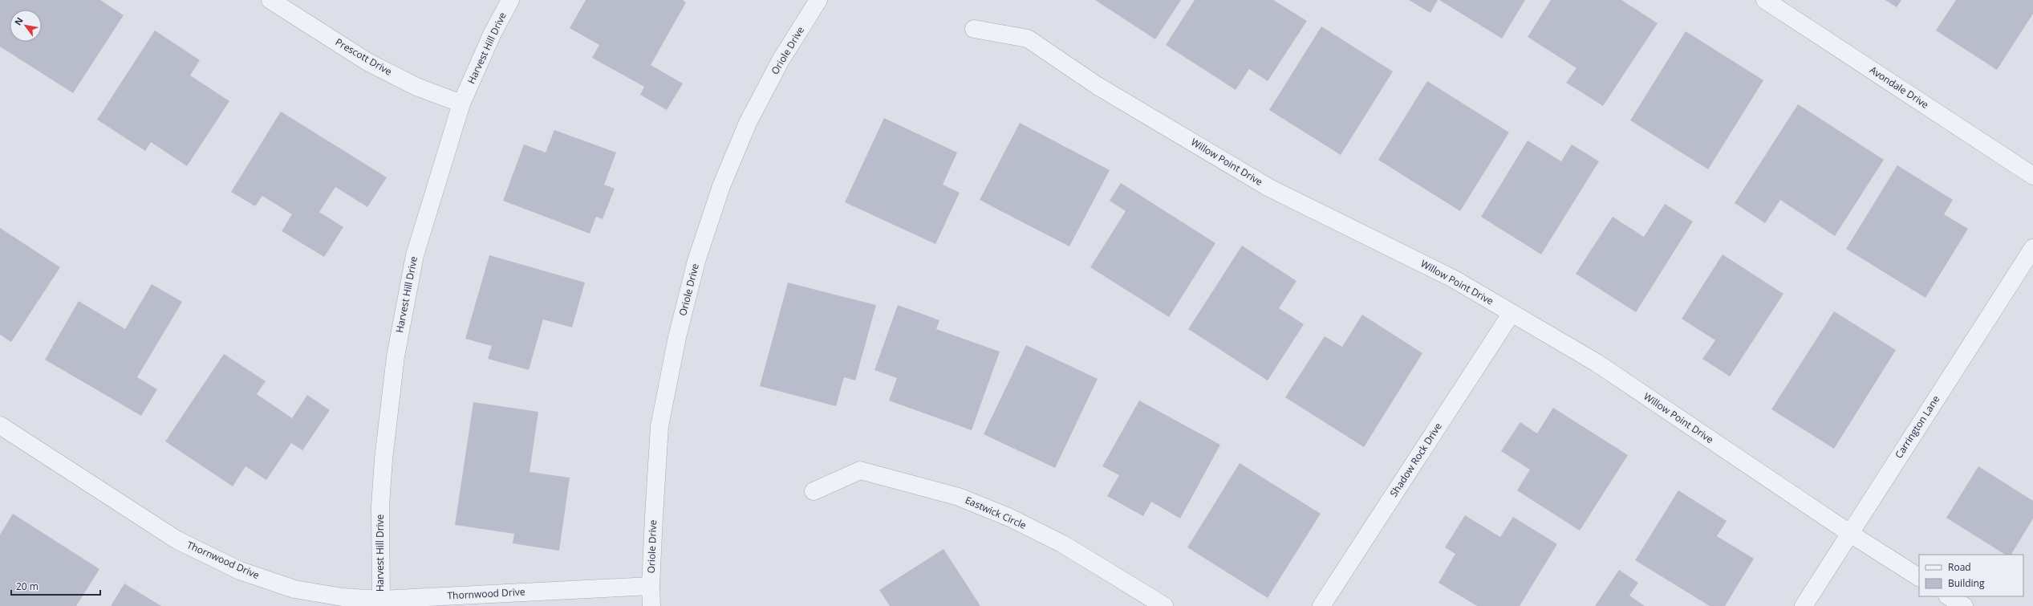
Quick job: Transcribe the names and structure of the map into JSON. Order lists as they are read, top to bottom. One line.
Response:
{"streets":{"street":["Harvest Hill Drive","Oriole Drive","Prescott Drive","Avondale Drive","Willow Point Drive","Carrington Lane","Shadow Rock Drive","Eastwick Circle","Thornwood Drive"]},"crossings":[["Harvest Hill Drive","Prescott Drive"],["Harvest Hill Drive","Thornwood Drive"],["Oriole Drive","Thornwood Drive"],["Willow Point Drive","Carrington Lane"],["Willow Point Drive","Shadow Rock Drive"]],"legend":["Road","Building"],"scale_bar":"20 m","north":"top left"}
